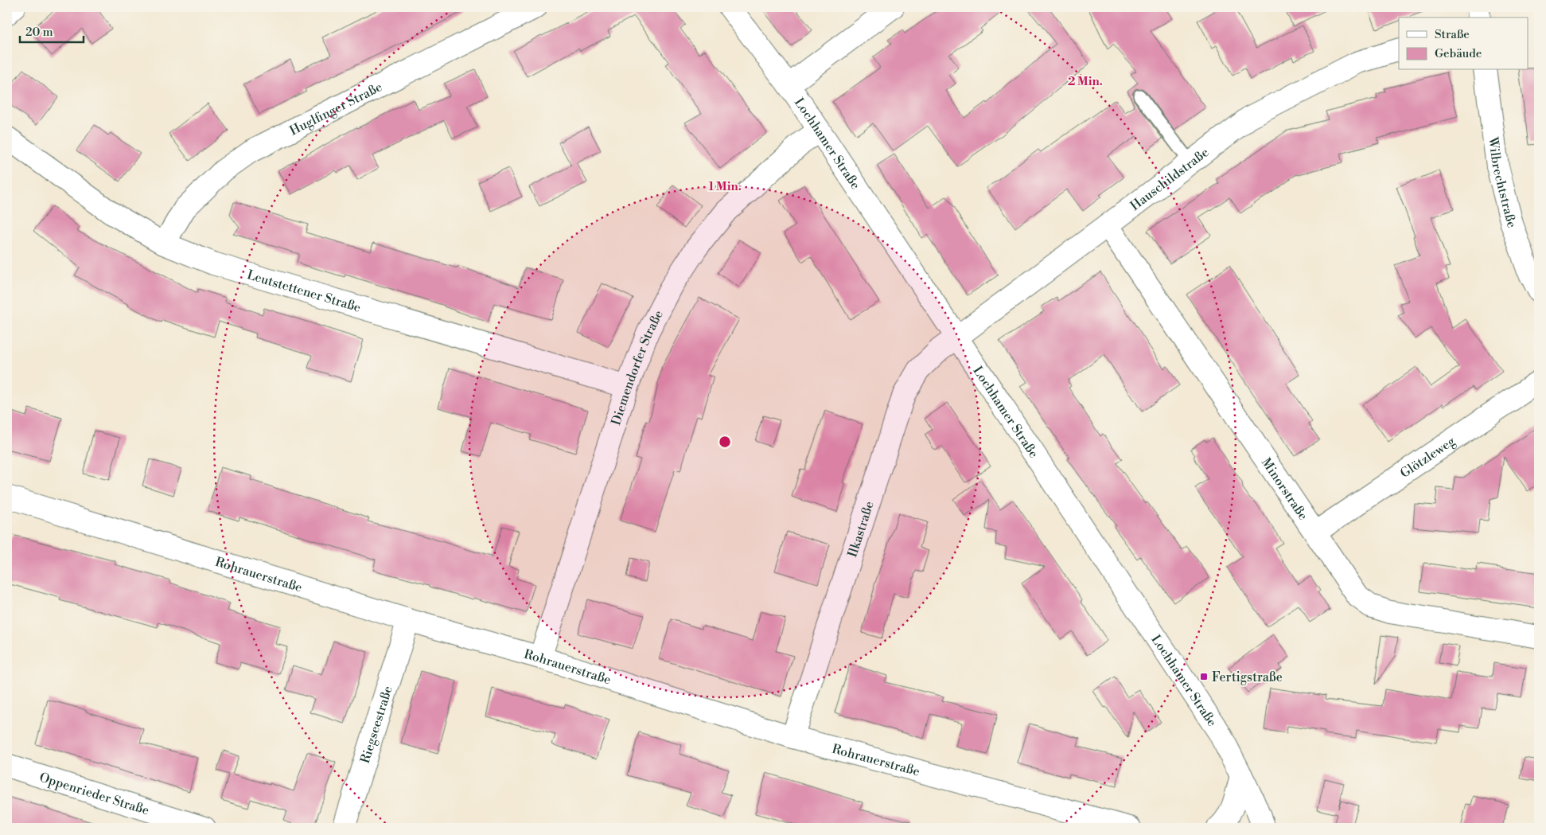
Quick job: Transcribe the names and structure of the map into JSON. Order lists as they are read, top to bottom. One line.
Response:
{"streets":{"street":["Huglfinger Straße","Lochhamer Straße","Hauschildstraße","Wilbrechtstraße","Leutstettener Straße","Diemendorfer Straße","Glötzleweg","Minorstraße","Ilkastraße","Rohrauerstraße","Riegseestraße","Oppenrieder Straße"]},"crossings":[["Huglfinger Straße","Leutstettener Straße"],["Lochhamer Straße","Hauschildstraße"],["Lochhamer Straße","Diemendorfer Straße"],["Lochhamer Straße","Ilkastraße"],["Hauschildstraße","Minorstraße"],["Hauschildstraße","Ilkastraße"],["Leutstettener Straße","Diemendorfer Straße"],["Diemendorfer Straße","Rohrauerstraße"],["Glötzleweg","Minorstraße"],["Ilkastraße","Rohrauerstraße"],["Rohrauerstraße","Riegseestraße"]],"places":{"transit":["Fertigstraße"]},"legend":["Straße","Gebäude"],"scale_bar":"20 m","rings":["2 Min.","1 Min."]}
